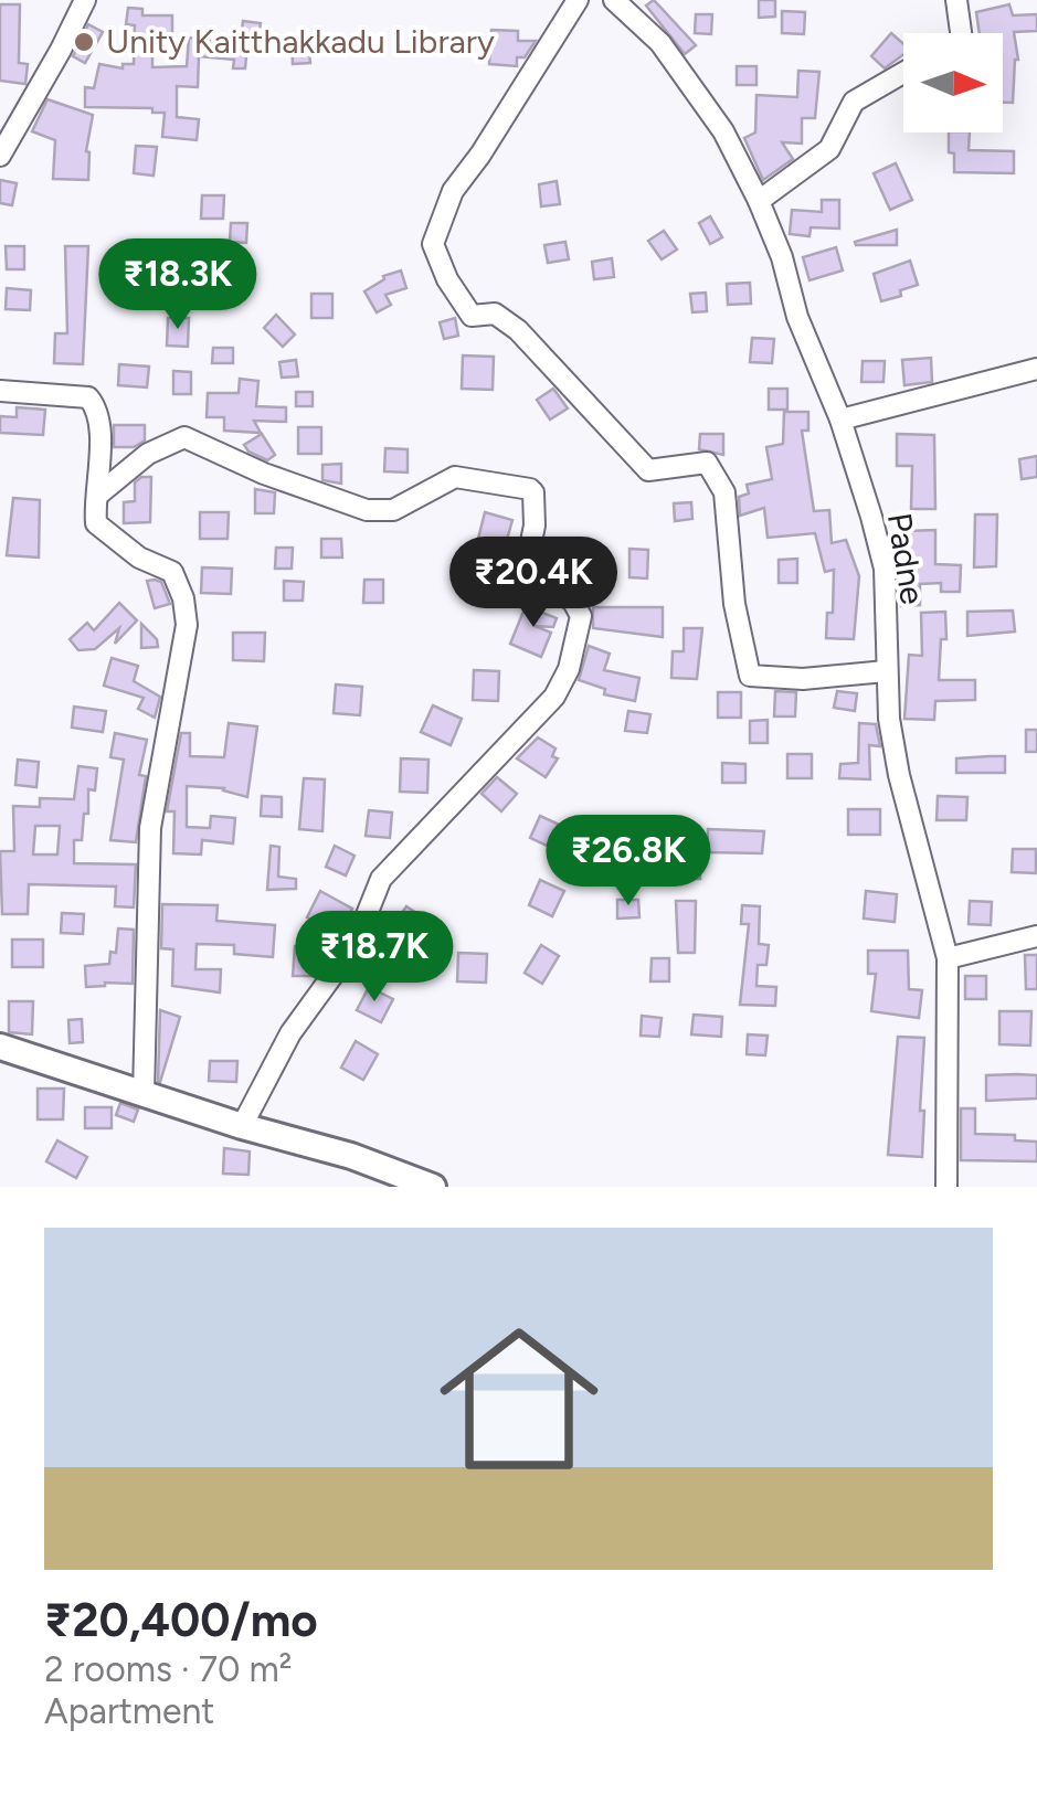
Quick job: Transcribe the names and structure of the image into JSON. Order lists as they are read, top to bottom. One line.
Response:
{"streets":{"street":["Padne"]},"places":["Unity Kaitthakkadu Library"],"north":"right","page":{"price":["₹18.3K","₹20.4K","₹26.8K","₹18.7K"],"list":[{"name":"₹20,400/mo","note":"2 rooms · 70 m² · Apartment"}]}}
